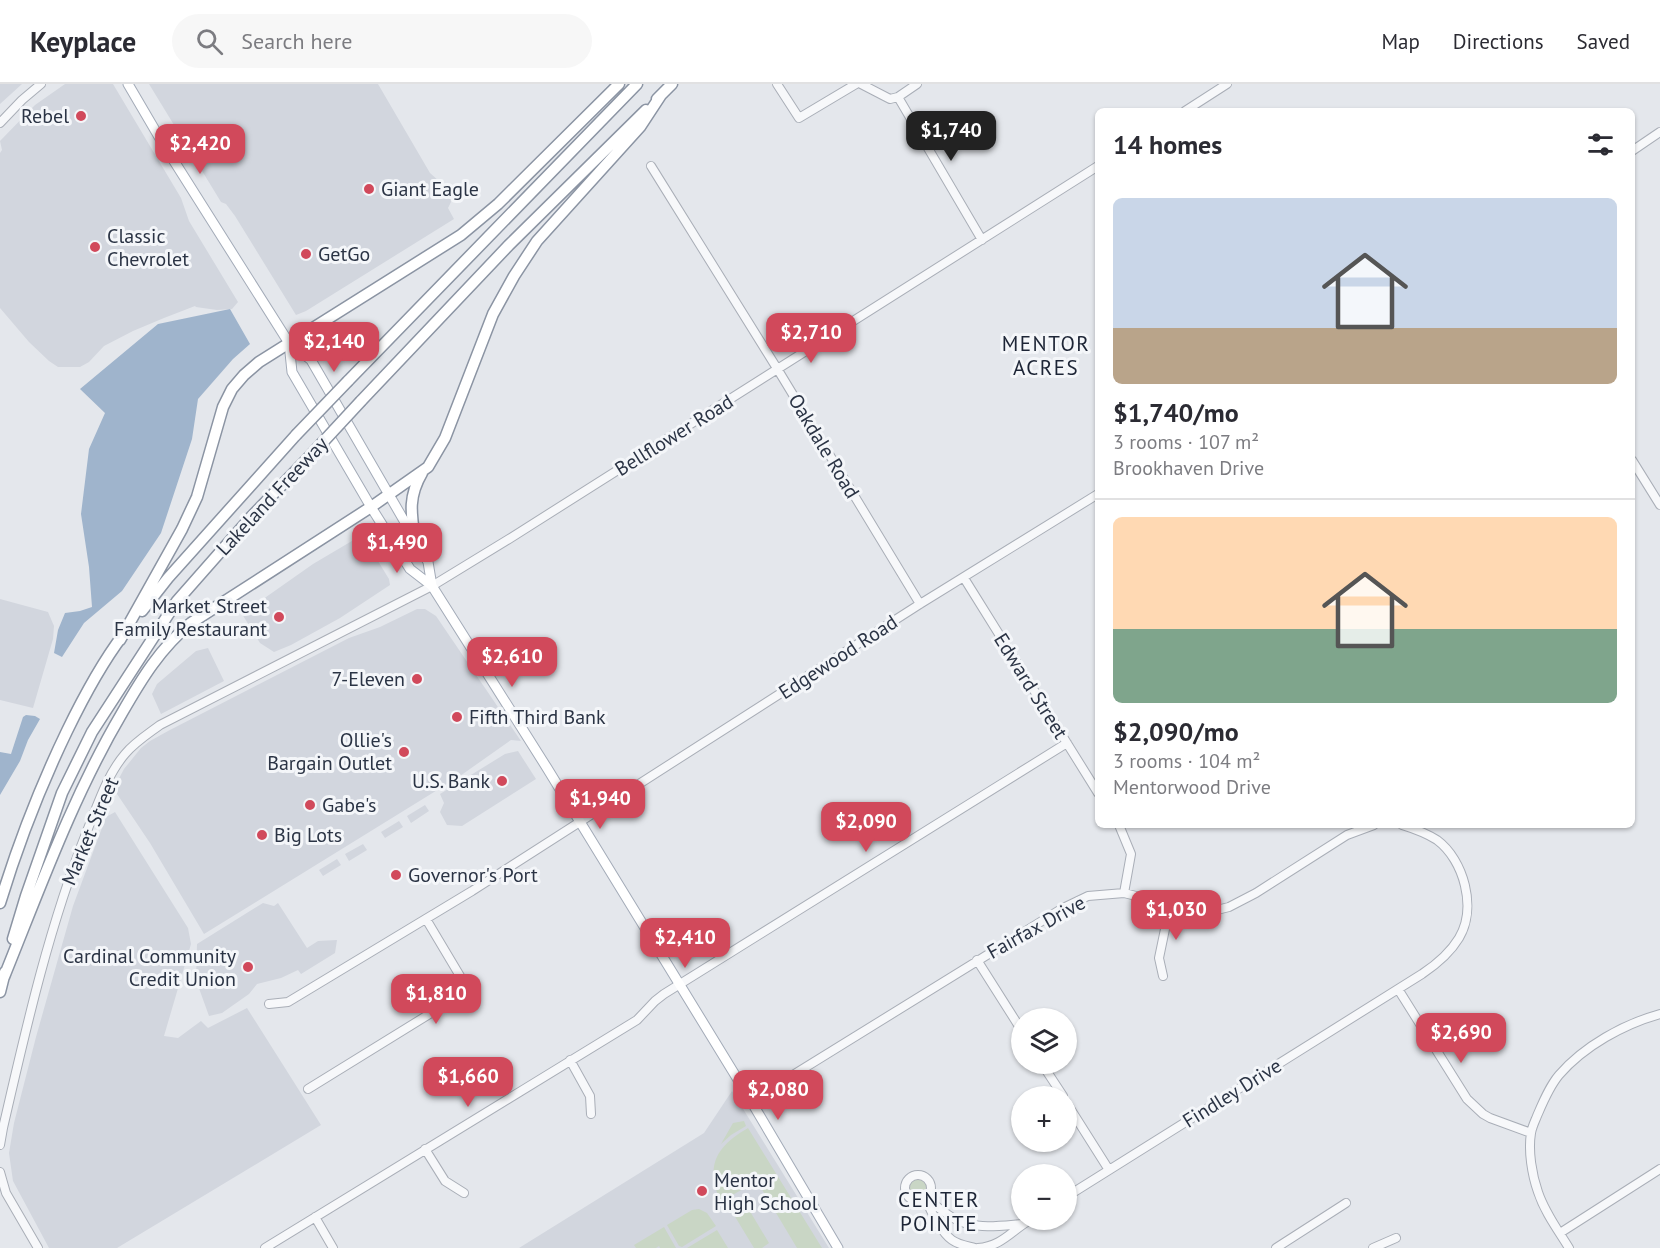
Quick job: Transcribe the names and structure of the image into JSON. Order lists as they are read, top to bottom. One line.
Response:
{"streets":{"highway":["Lakeland Freeway"],"street":["Bellflower Road","Oakdale Road","Edgewood Road","Edward Street","Market Street","Fairfax Drive","Findley Drive"]},"crossings":[["Bellflower Road","Oakdale Road"],["Bellflower Road","Market Street"],["Oakdale Road","Edgewood Road"],["Edgewood Road","Edward Street"]],"districts":["MENTOR ACRES","CENTER POINTE"],"places":["Rebel","Giant Eagle","Classic Chevrolet","GetGo","Market Street Family Restaurant","7-Eleven","Fifth Third Bank","Ollie's Bargain Outlet","U.S. Bank","Gabe's","Big Lots","Governor's Port","Cardinal Community Credit Union","Mentor High School"],"page":{"header":"Keyplace","search":"Search here","nav":["Map","Directions","Saved"],"heading":"14 homes","price":["$1,740","$2,420","$2,710","$2,140","$1,490","$2,610","$1,940","$2,090","$1,030","$2,410","$1,810","$2,690","$1,660","$2,080"],"list":[{"name":"$1,740/mo","note":"3 rooms · 107 m² · Brookhaven Drive"},{"name":"$2,090/mo","note":"3 rooms · 104 m² · Mentorwood Drive"}],"map_buttons":["+","−"]}}
